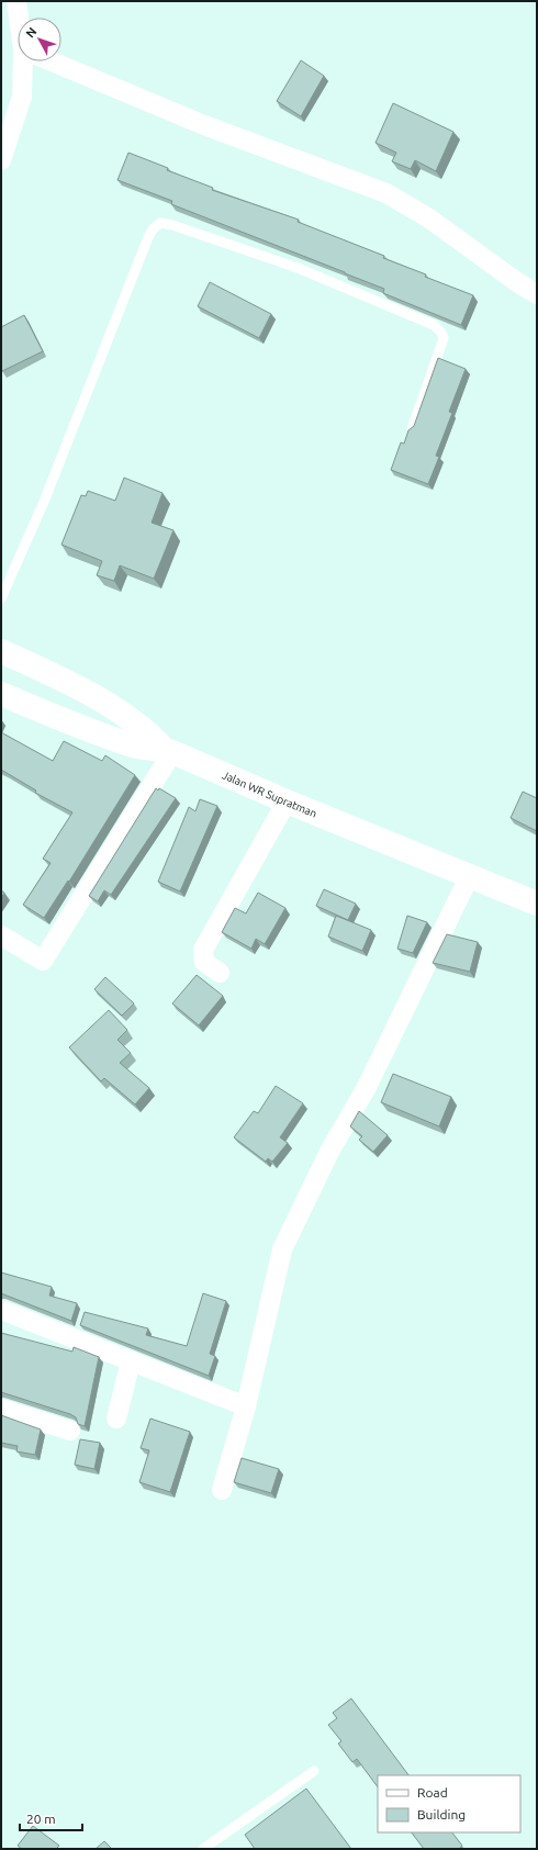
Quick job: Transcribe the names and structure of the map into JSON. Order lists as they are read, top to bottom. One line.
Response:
{"streets":{"highway":["Jalan WR Supratman"]},"legend":["Road","Building"],"scale_bar":"20 m","north":"top left"}
